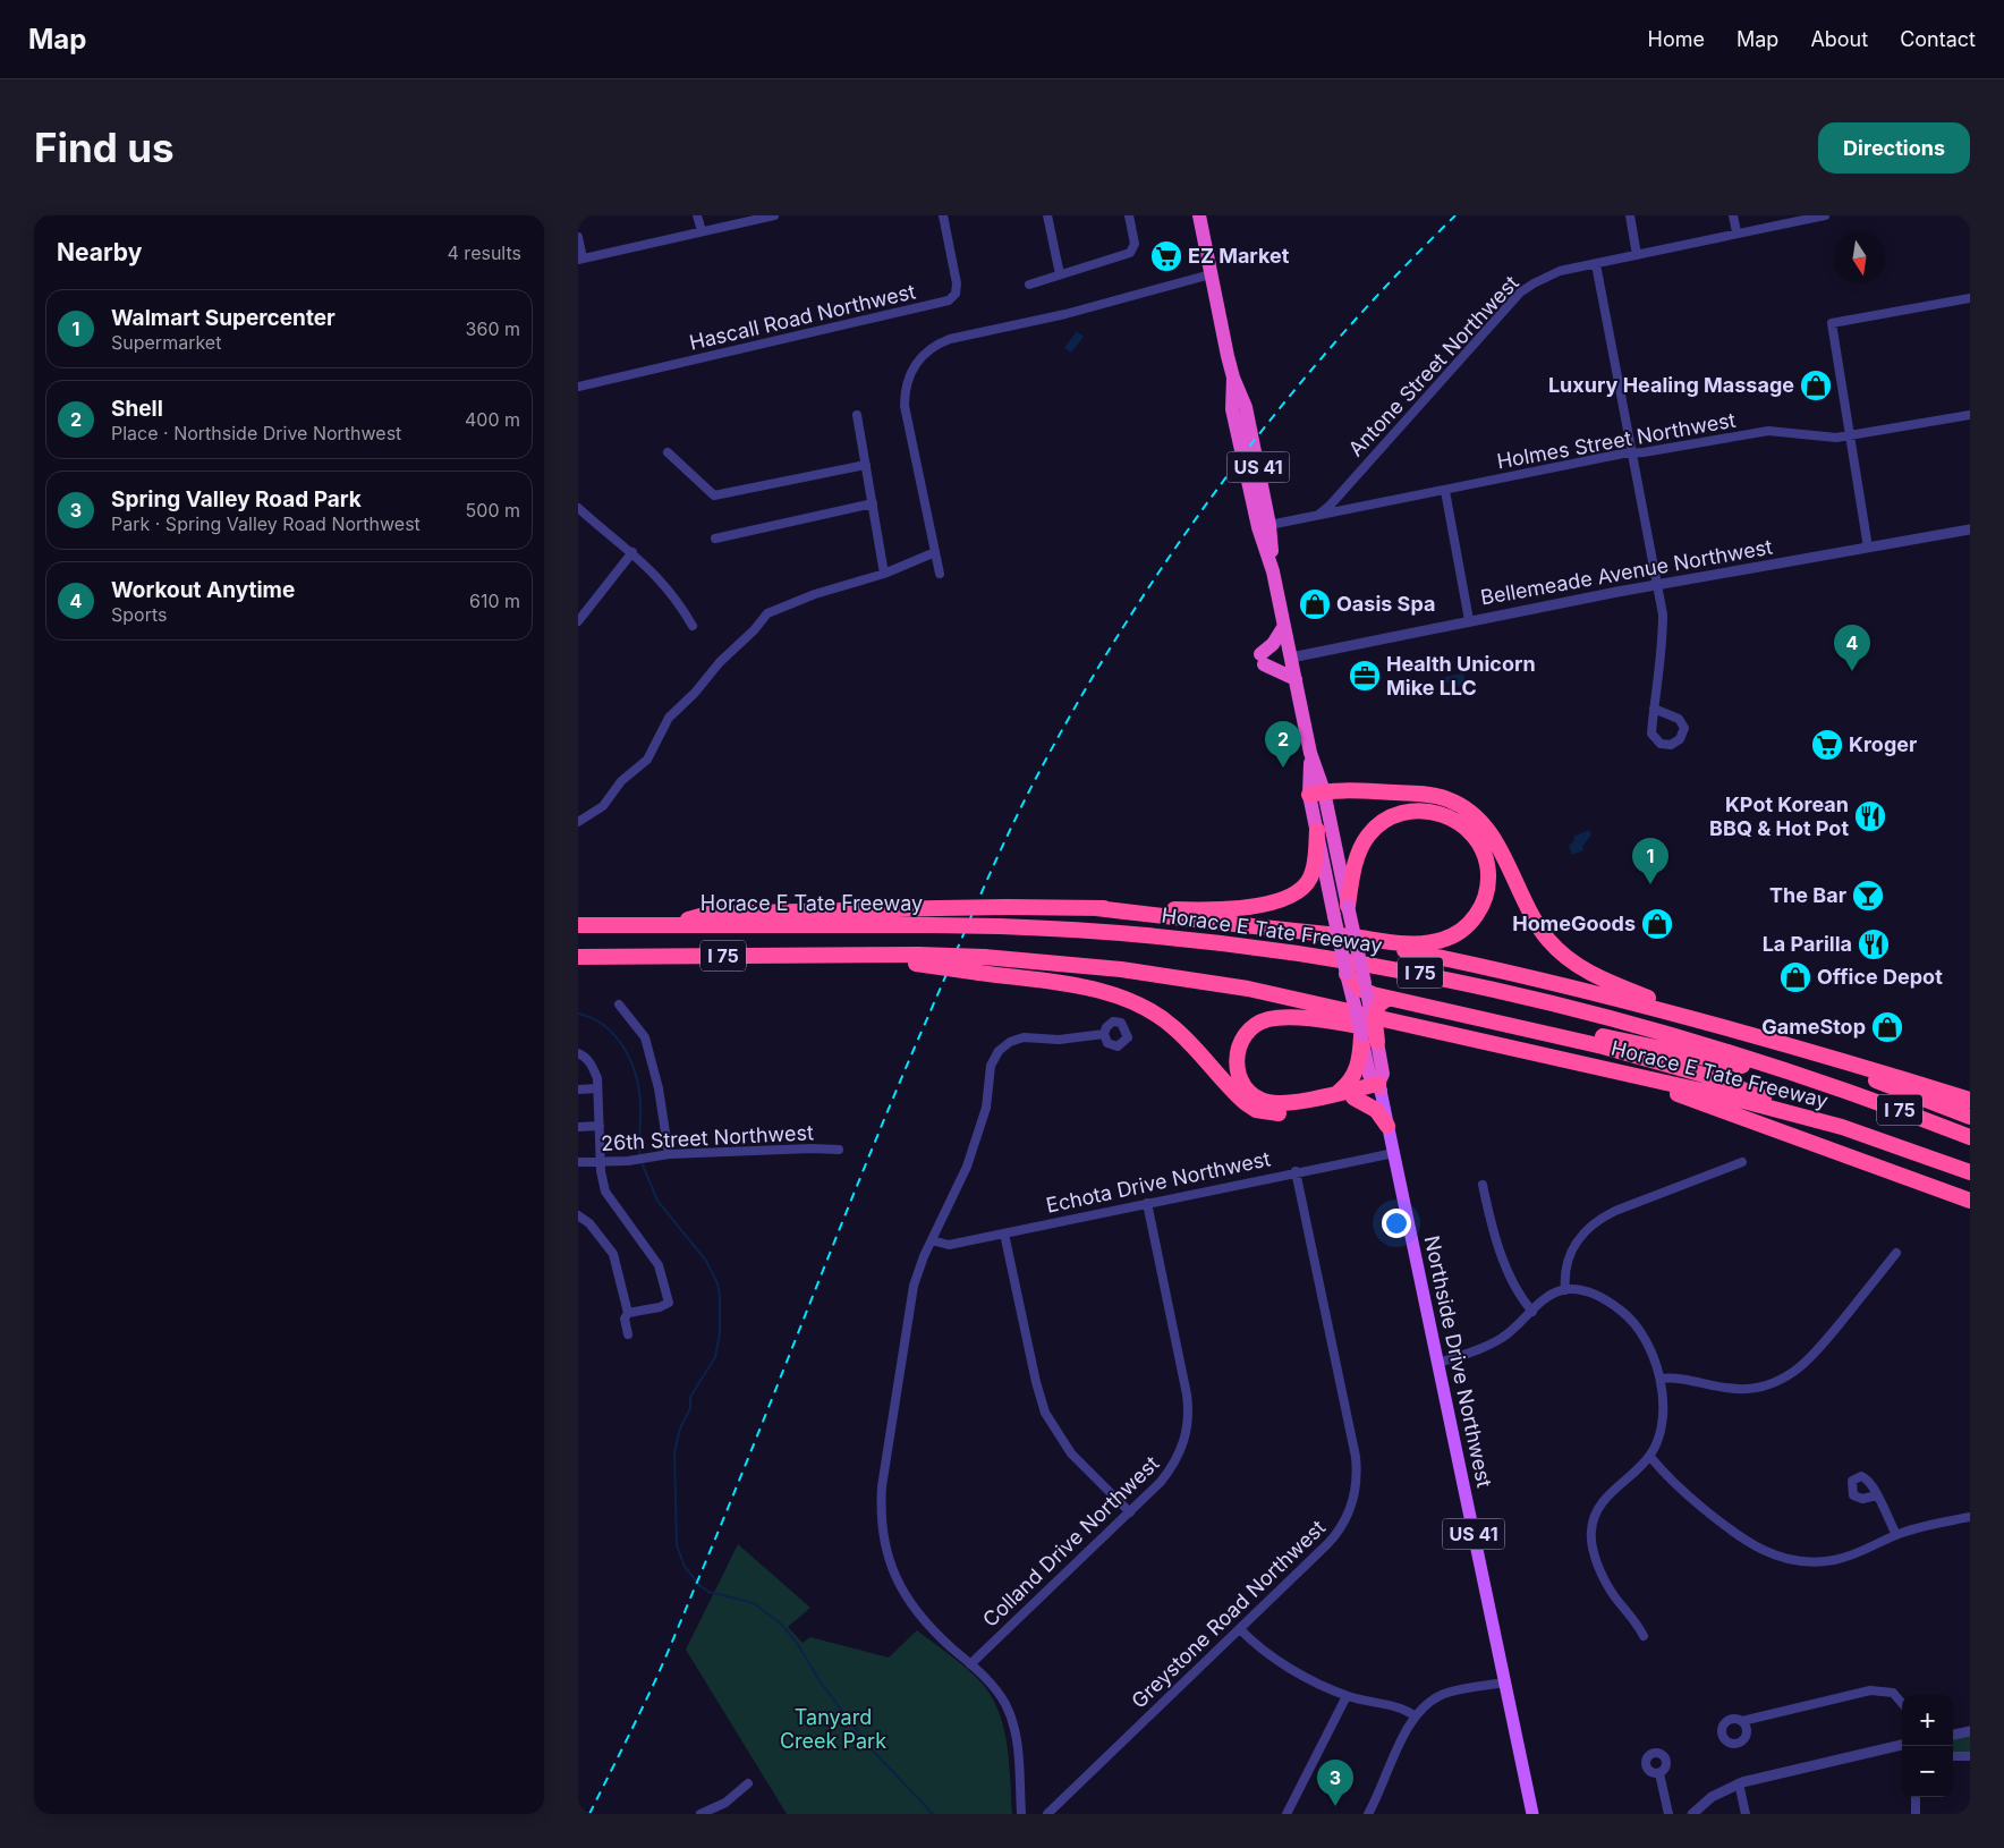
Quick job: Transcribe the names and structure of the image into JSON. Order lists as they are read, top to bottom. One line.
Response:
{"streets":{"highway":["US 41","Horace E Tate Freeway","I 75","Northside Drive Northwest"],"street":["Hascall Road Northwest","Antone Street Northwest","Holmes Street Northwest","Bellemeade Avenue Northwest","26th Street Northwest","Echota Drive Northwest","Colland Drive Northwest","Greystone Road Northwest"]},"crossings":[["Antone Street Northwest","Holmes Street Northwest"],["Holmes Street Northwest","Northside Drive Northwest"],["Bellemeade Avenue Northwest","Northside Drive Northwest"],["Echota Drive Northwest","Northside Drive Northwest"],["Echota Drive Northwest","Colland Drive Northwest"],["Echota Drive Northwest","Greystone Road Northwest"]],"parks":["Tanyard Creek Park"],"places":{"supermarket":["EZ Market","Kroger"],"shop":["Luxury Healing Massage","Oasis Spa","HomeGoods","Office Depot","GameStop"],"office":["Health Unicorn Mike LLC"],"restaurant":["KPot Korean BBQ & Hot Pot","La Parilla"],"bar":["The Bar"]},"north":"bottom","page":{"header":"Map","nav":["Home","Map","About","Contact"],"buttons":"Directions","title":"Find us","heading":["Nearby","4 results"],"list":[{"mark":"1","name":"Walmart Supercenter","note":"Supermarket","value":"360 m"},{"mark":"2","name":"Shell","note":"Place · Northside Drive Northwest","value":"400 m"},{"mark":"3","name":"Spring Valley Road Park","note":"Park · Spring Valley Road Northwest","value":"500 m"},{"mark":"4","name":"Workout Anytime","note":"Sports","value":"610 m"}],"pins":["4","2","1","3"],"map_buttons":["+","−"]}}
